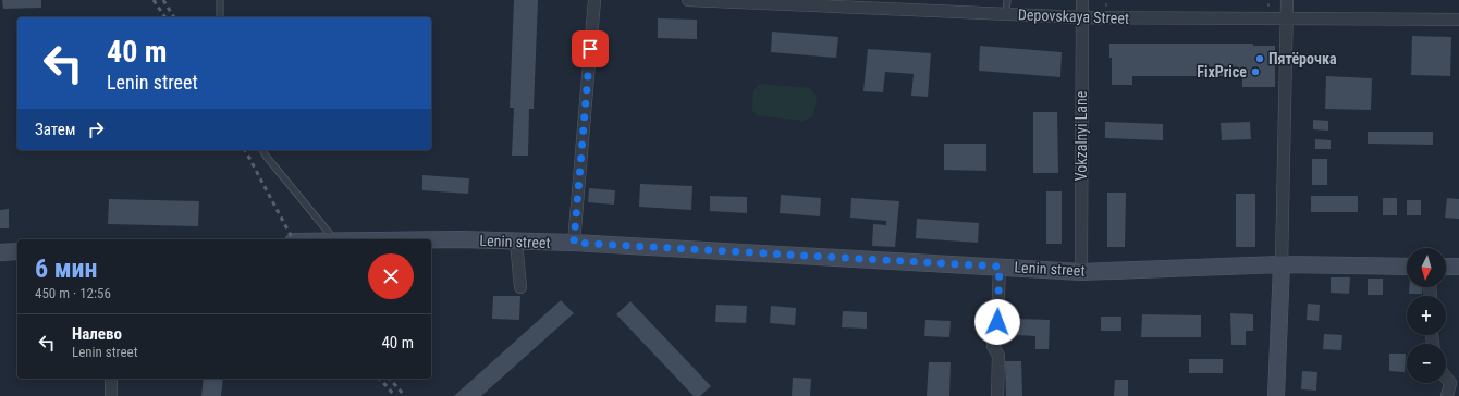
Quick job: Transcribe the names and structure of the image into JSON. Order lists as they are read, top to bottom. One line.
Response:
{"streets":{"main road":["Lenin street"],"street":["Depovskaya Street","Vokzalnyi Lane"]},"crossings":[["Depovskaya Street","Vokzalnyi Lane"],["Vokzalnyi Lane","Lenin street"]],"places":["Пятёрочка","FixPrice"],"north":"bottom","page":{"turn":["40 m","Lenin street"],"then":"Затем","heading":["6 мин","450 m · 12:56"],"map_buttons":["+","−"],"list":[{"name":"Налево","note":"Lenin street","value":"40 m"}]}}
